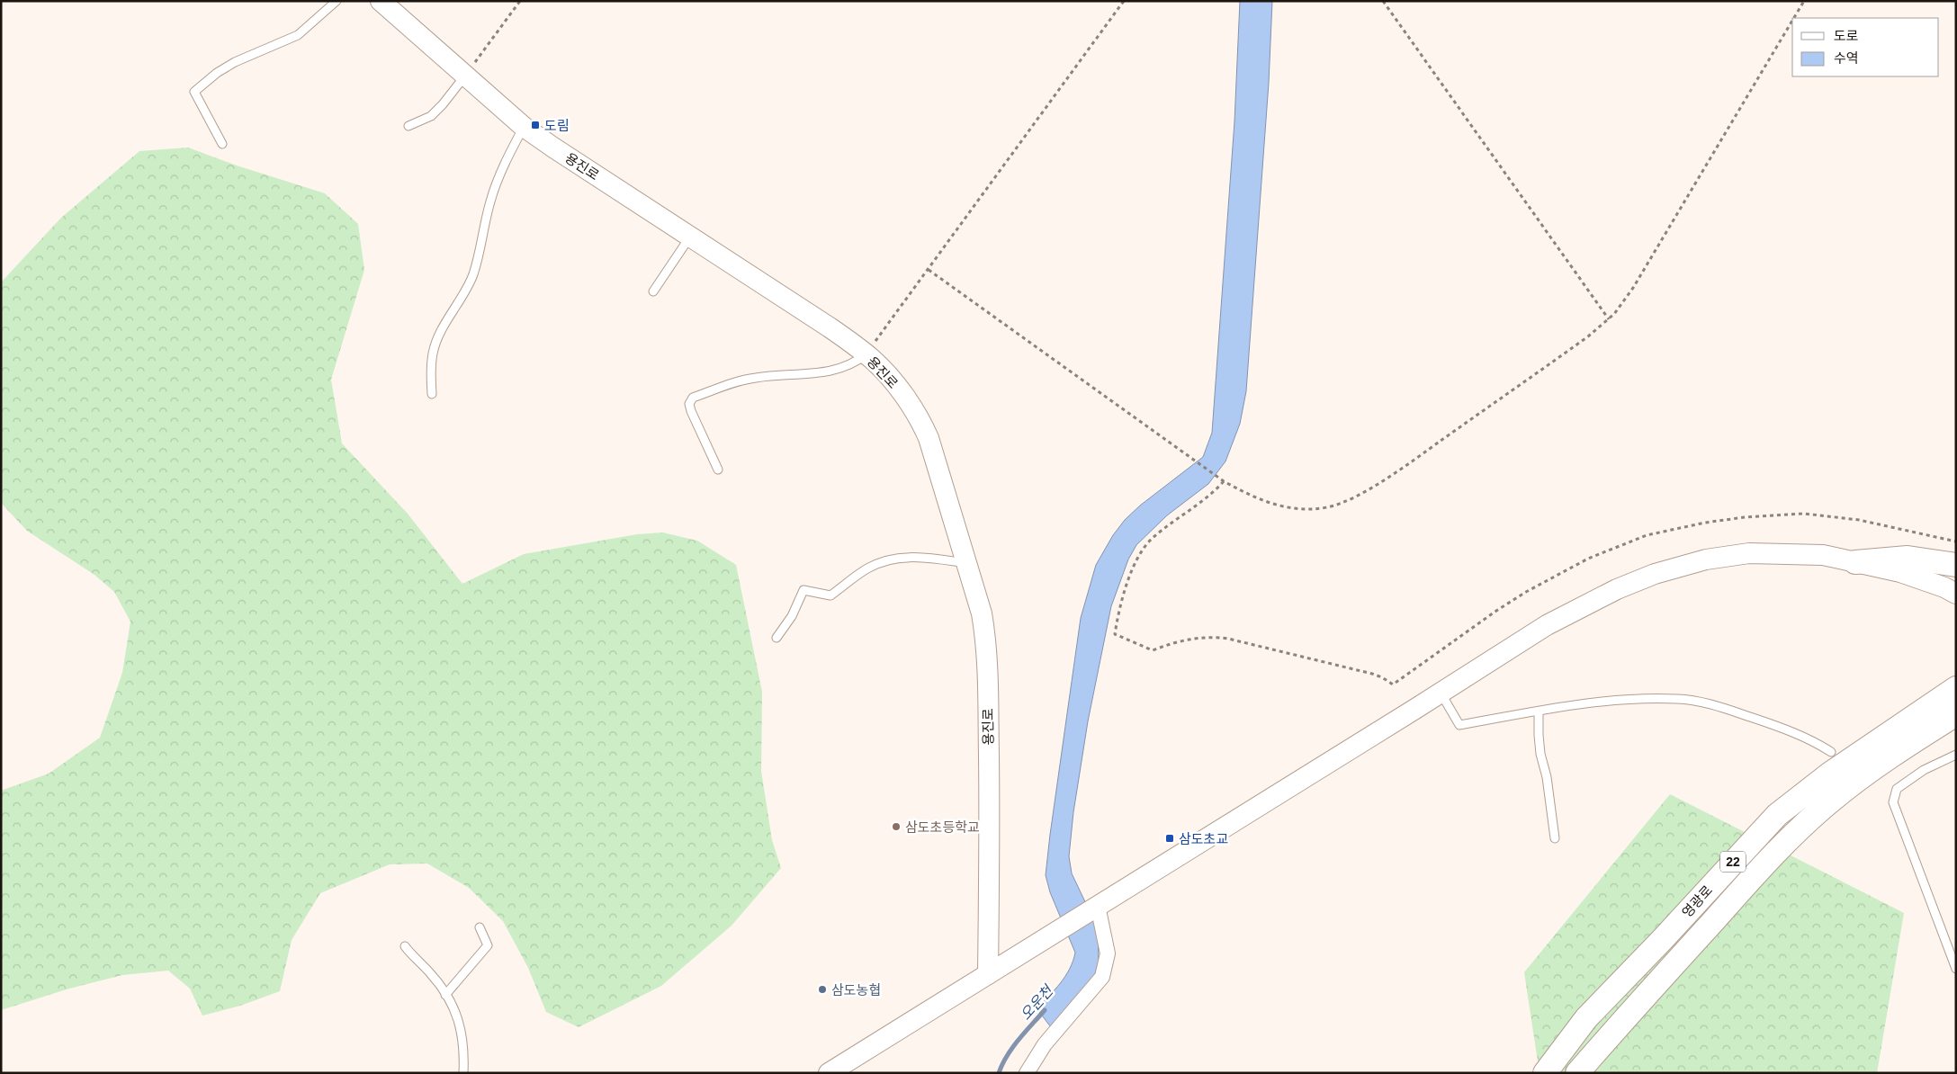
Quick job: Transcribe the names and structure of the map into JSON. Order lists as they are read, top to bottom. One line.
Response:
{"streets":{"main road":["용진로","22","영광로"]},"water":["오운천"],"places":{"transit":["도림","삼도초교"],"other":["삼도초등학교","삼도농협"]},"legend":["도로","수역"]}
